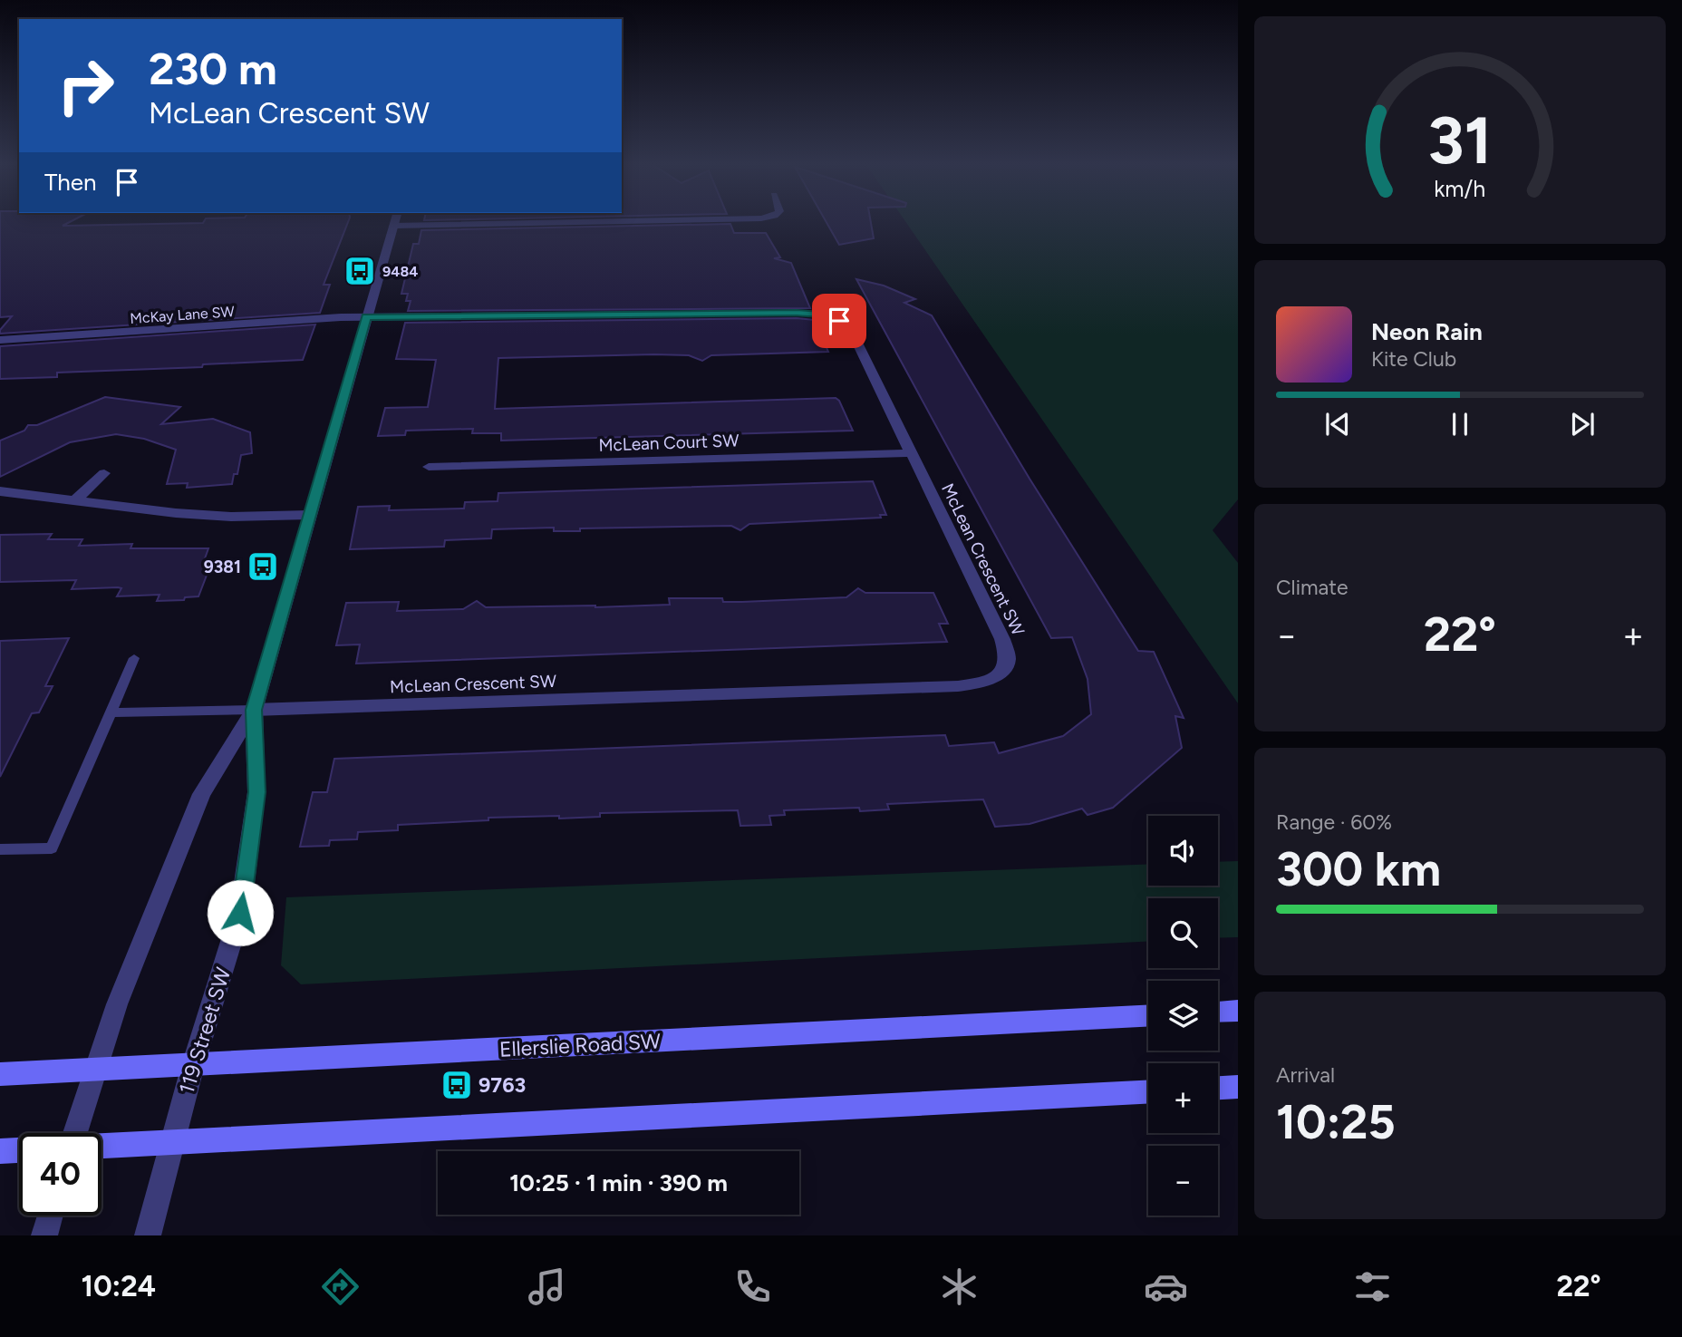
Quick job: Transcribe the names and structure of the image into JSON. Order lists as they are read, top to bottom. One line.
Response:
{"streets":{"main road":["Ellerslie Road SW"],"street":["McKay Lane SW","McLean Court SW","McLean Crescent SW","119 Street SW"]},"crossings":[["McKay Lane SW","McLean Crescent SW"],["McKay Lane SW","119 Street SW"],["McLean Court SW","McLean Crescent SW"],["McLean Crescent SW","119 Street SW"],["119 Street SW","Ellerslie Road SW"]],"places":{"bus stop":["9484","9381","9763"]},"page":{"turn":["230 m","McLean Crescent SW"],"then":"Then","song":["Neon Rain","Kite Club"],"tile":["Climate",["Range · 60%","300 km"],["Arrival","10:25"]],"heat":["−","22°","+"],"map_buttons":["+","−"],"limit":"40","trip":"10:25 · 1 min · 390 m","tabs":["10:24","22°"],"gauge":["31","km/h"]}}
